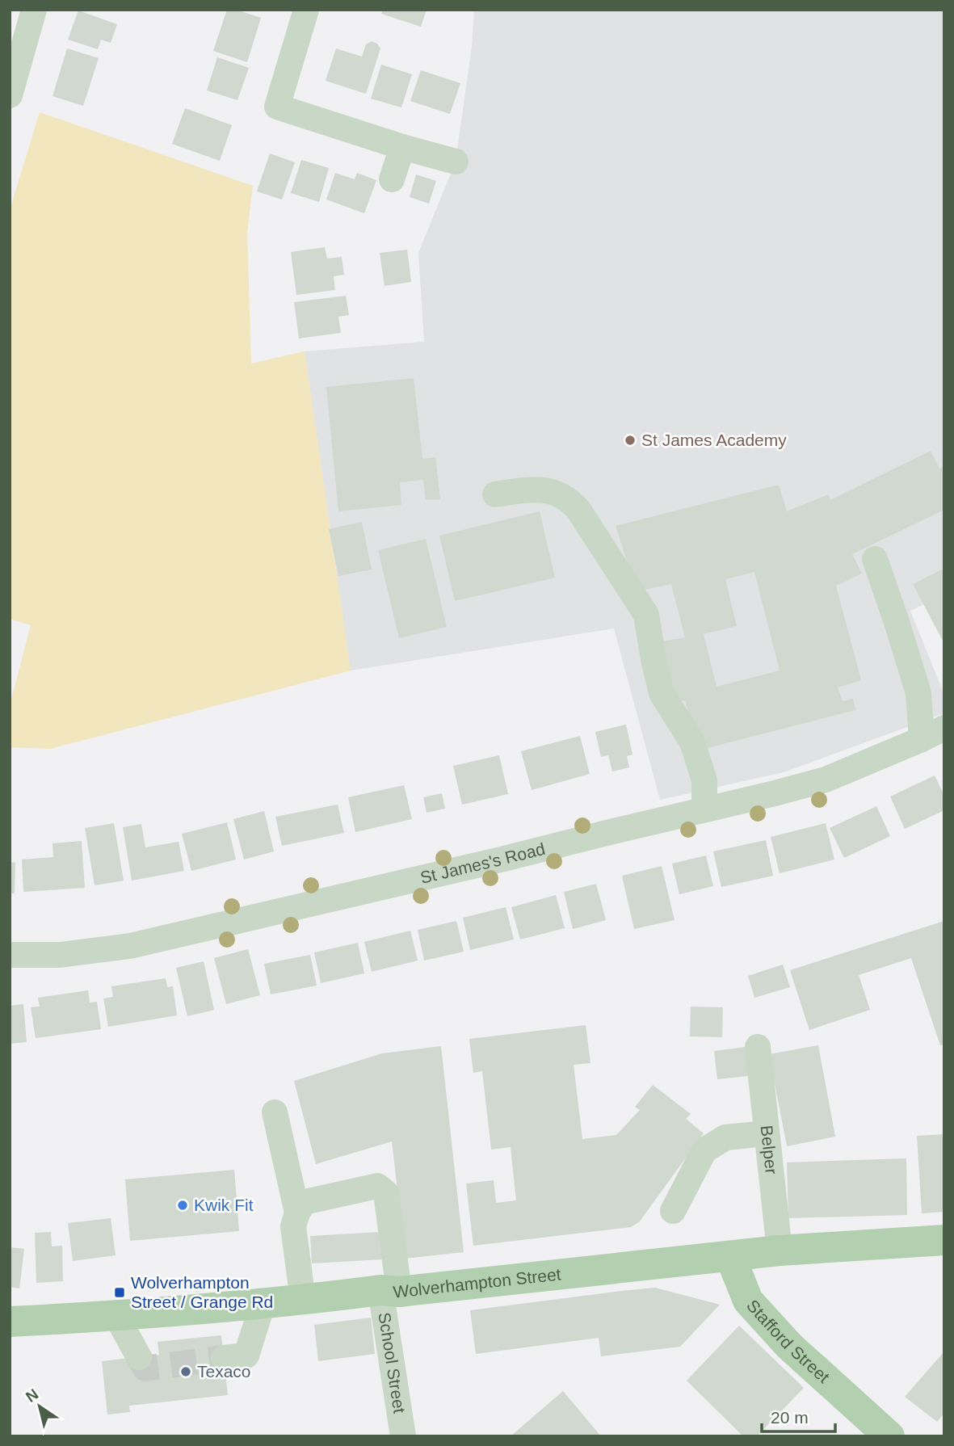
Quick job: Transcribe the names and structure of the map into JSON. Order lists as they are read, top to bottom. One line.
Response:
{"streets":{"main road":["Wolverhampton Street","Stafford Street"],"street":["St James's Road","Belper","School Street"]},"crossings":[["Belper","Wolverhampton Street"],["Wolverhampton Street","Stafford Street"],["Wolverhampton Street","School Street"]],"places":{"other":["St James Academy","Kwik Fit","Texaco"],"transit":["Wolverhampton Street / Grange Rd"]},"scale_bar":"20 m","north":"top left"}
